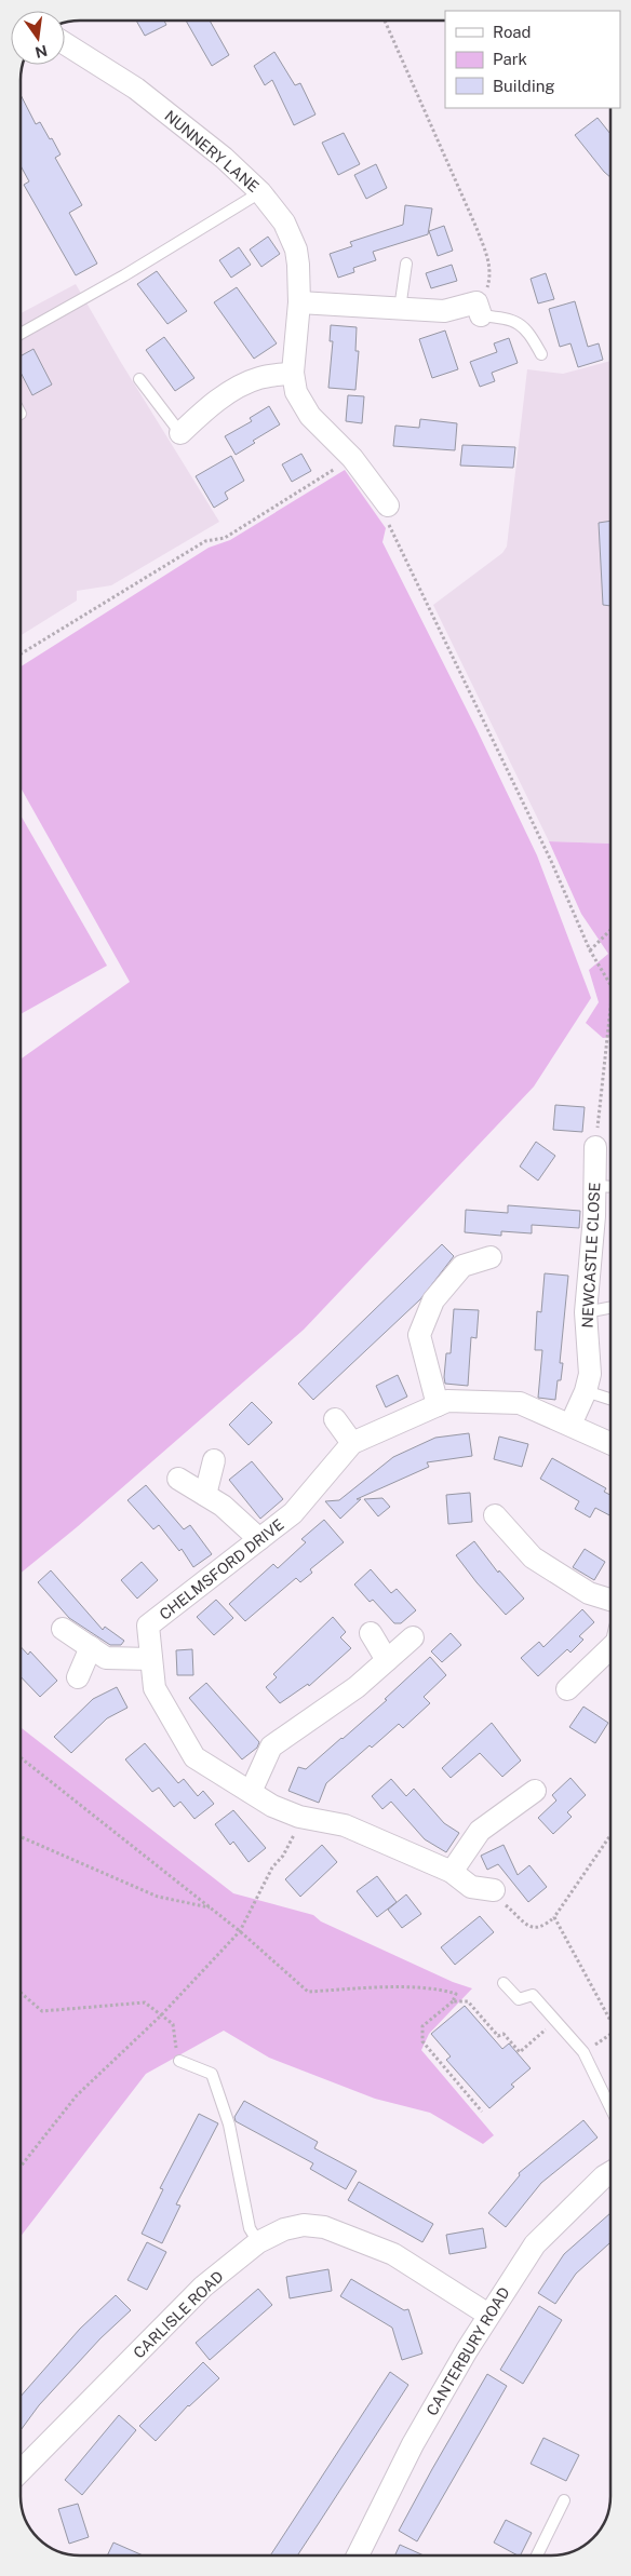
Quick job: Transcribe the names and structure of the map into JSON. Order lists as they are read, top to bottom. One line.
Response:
{"streets":{"street":["NUNNERY LANE","NEWCASTLE CLOSE","CHELMSFORD DRIVE","CARLISLE ROAD","CANTERBURY ROAD"]},"crossings":[["NEWCASTLE CLOSE","CHELMSFORD DRIVE"],["CARLISLE ROAD","CANTERBURY ROAD"]],"legend":["Road","Park","Building"],"north":"bottom"}
